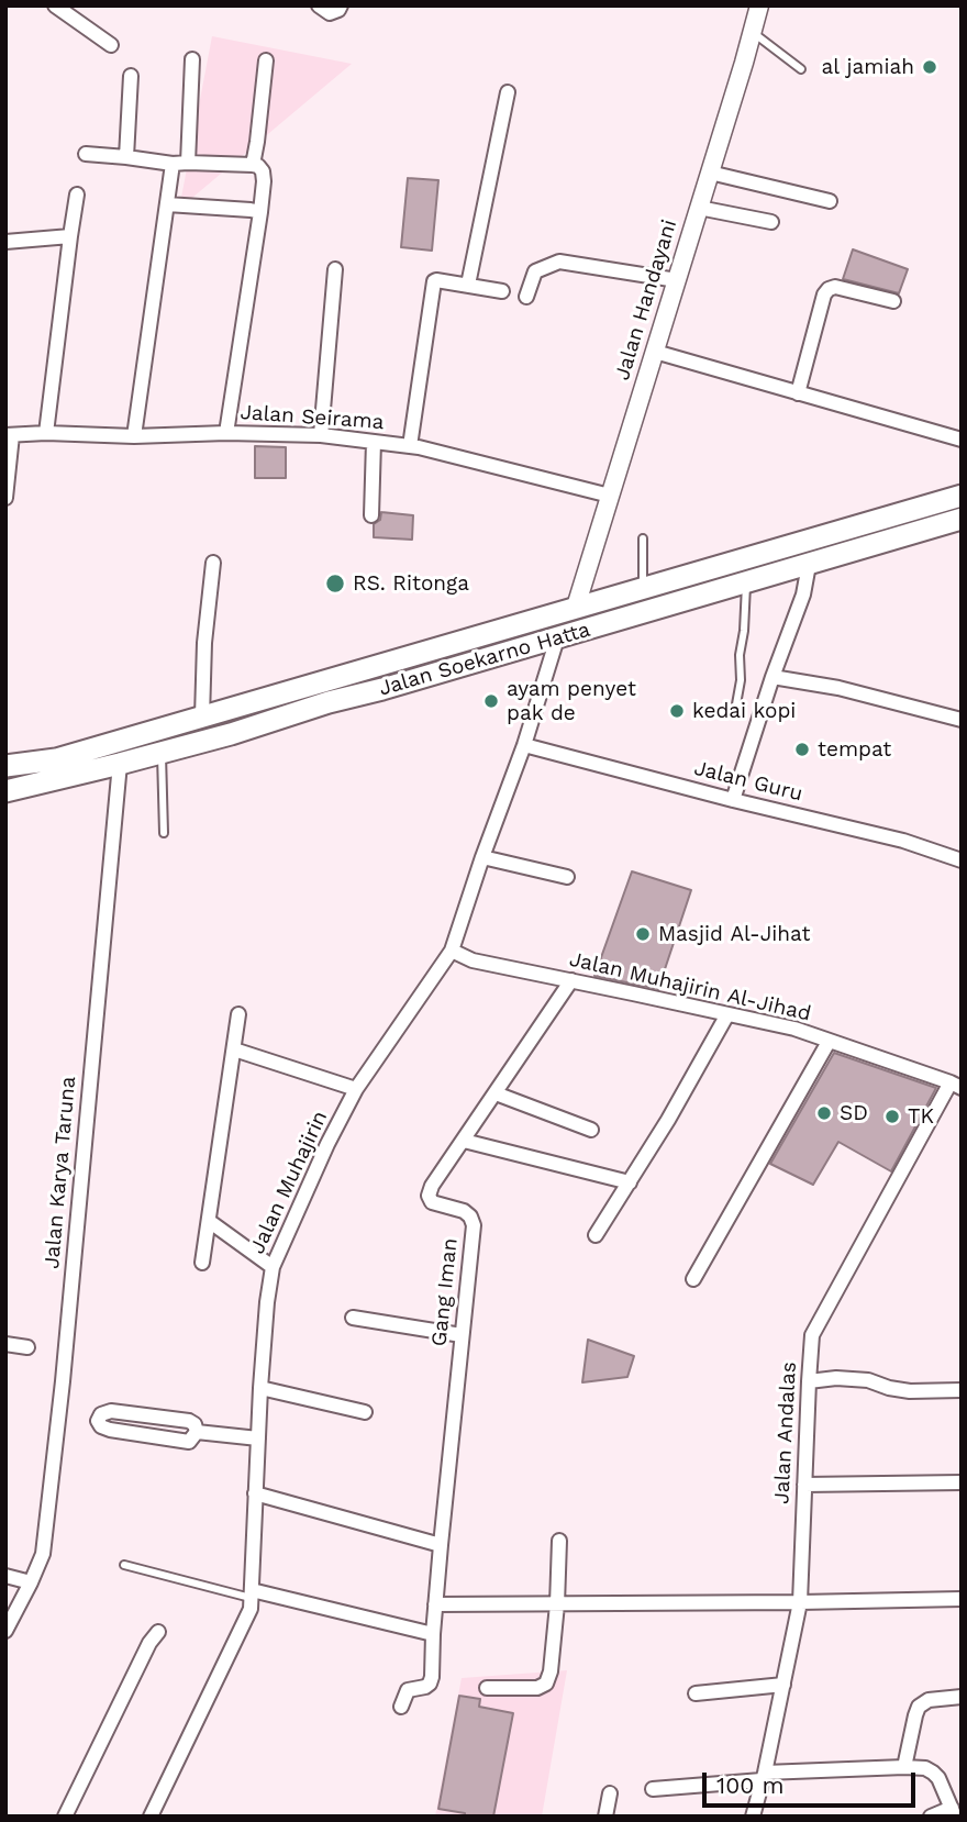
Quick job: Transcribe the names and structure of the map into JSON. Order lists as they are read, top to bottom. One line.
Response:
{"streets":{"main road":["Jalan Soekarno Hatta"],"street":["Jalan Handayani","Jalan Seirama","Jalan Guru","Jalan Muhajirin Al-Jihad","Jalan Karya Taruna","Jalan Muhajirin","Gang Iman","Jalan Andalas"]},"crossings":[["Jalan Handayani","Jalan Seirama"],["Jalan Handayani","Jalan Soekarno Hatta"],["Jalan Soekarno Hatta","Jalan Karya Taruna"],["Jalan Soekarno Hatta","Jalan Muhajirin"],["Jalan Guru","Jalan Muhajirin"],["Jalan Muhajirin Al-Jihad","Jalan Muhajirin"],["Jalan Muhajirin Al-Jihad","Gang Iman"],["Jalan Muhajirin Al-Jihad","Jalan Andalas"]],"places":["al jamiah","RS. Ritonga","ayam penyet pak de","kedai kopi","tempat","Masjid Al-Jihat","SD","TK"],"scale_bar":"100 m"}
